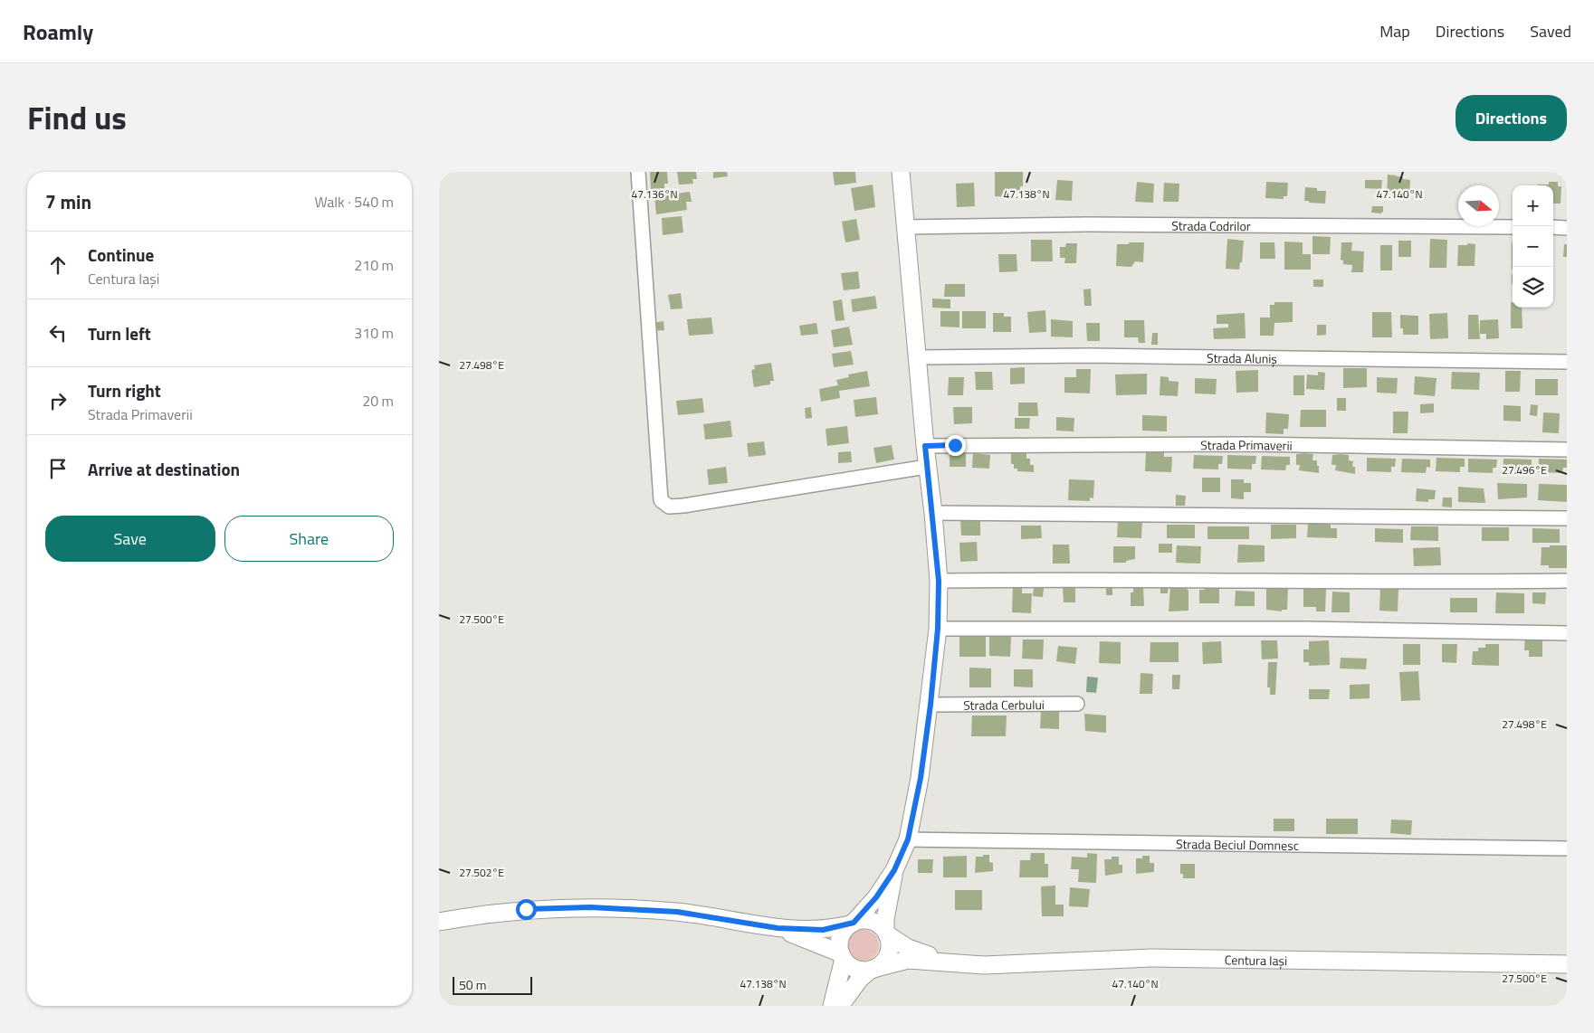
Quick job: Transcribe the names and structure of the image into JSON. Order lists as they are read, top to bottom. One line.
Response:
{"streets":{"main road":["Centura Iași"],"street":["Strada Codrilor","Strada Aluniș","Strada Primaverii","Strada Cerbului","Strada Beciul Domnesc"]},"scale_bar":"50 m","north":"right","page":{"header":"Roamly","nav":["Map","Directions","Saved"],"title":"Find us","buttons":["Directions",["Save","Share"]],"heading":["7 min","Walk · 540 m"],"map_buttons":["+","−"],"list":[["Continue","Centura Iași","210 m"],["Turn left","310 m"],["Turn right","Strada Primaverii","20 m"],"Arrive at destination"],"scale":"50 m"},"coordinates":["47.136°N","47.138°N","47.140°N","27.498°E","27.496°E","27.500°E","27.502°E"]}
